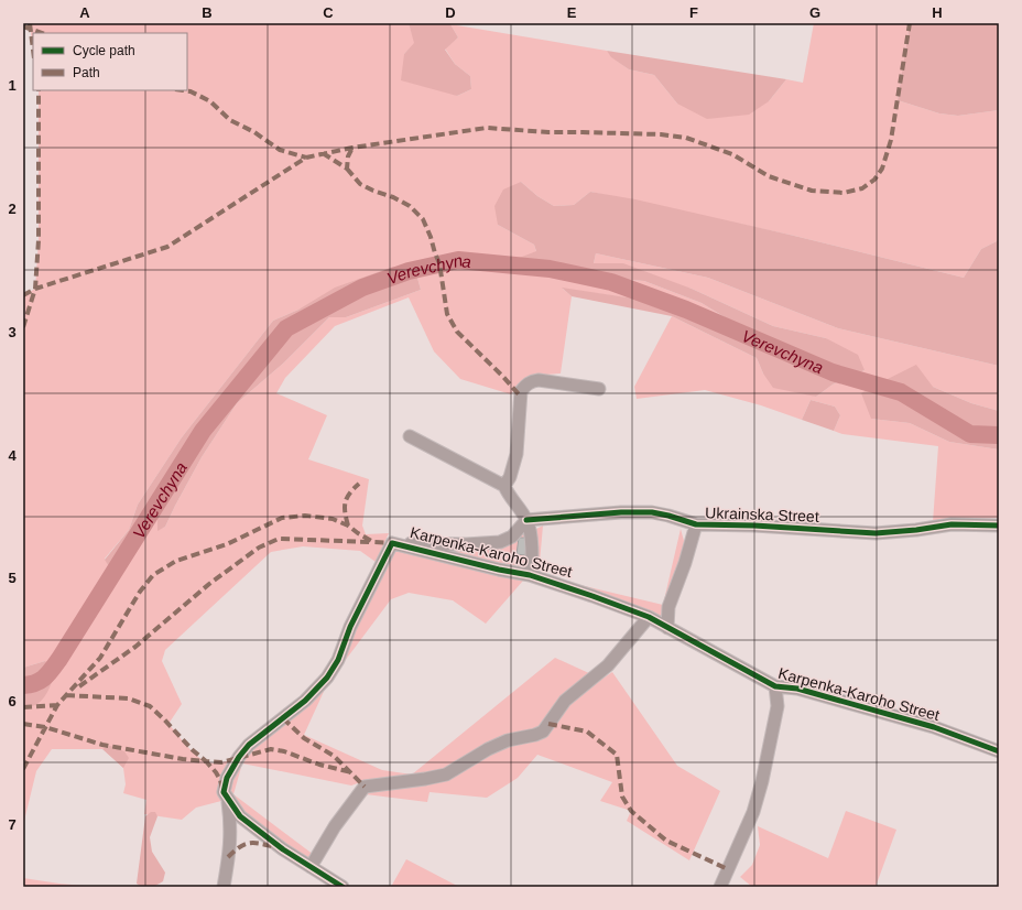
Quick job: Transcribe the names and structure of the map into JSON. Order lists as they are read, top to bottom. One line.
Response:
{"streets":{"street":["Ukrainska Street","Karpenka-Karoho Street"]},"water":["Verevchyna"],"legend":["Cycle path","Path"],"grid":{"columns":["A","B","C","D","E","F","G","H"],"rows":["1","2","3","4","5","6","7"]}}
